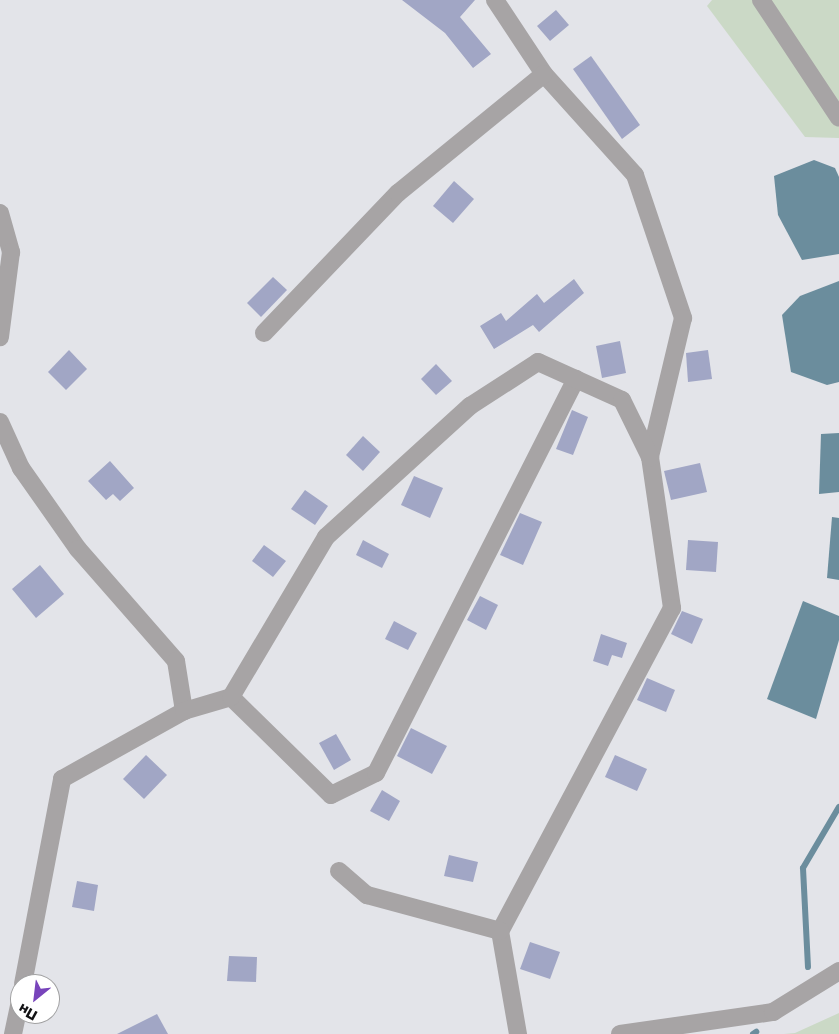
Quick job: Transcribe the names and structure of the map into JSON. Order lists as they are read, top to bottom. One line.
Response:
{"north":"bottom left"}
